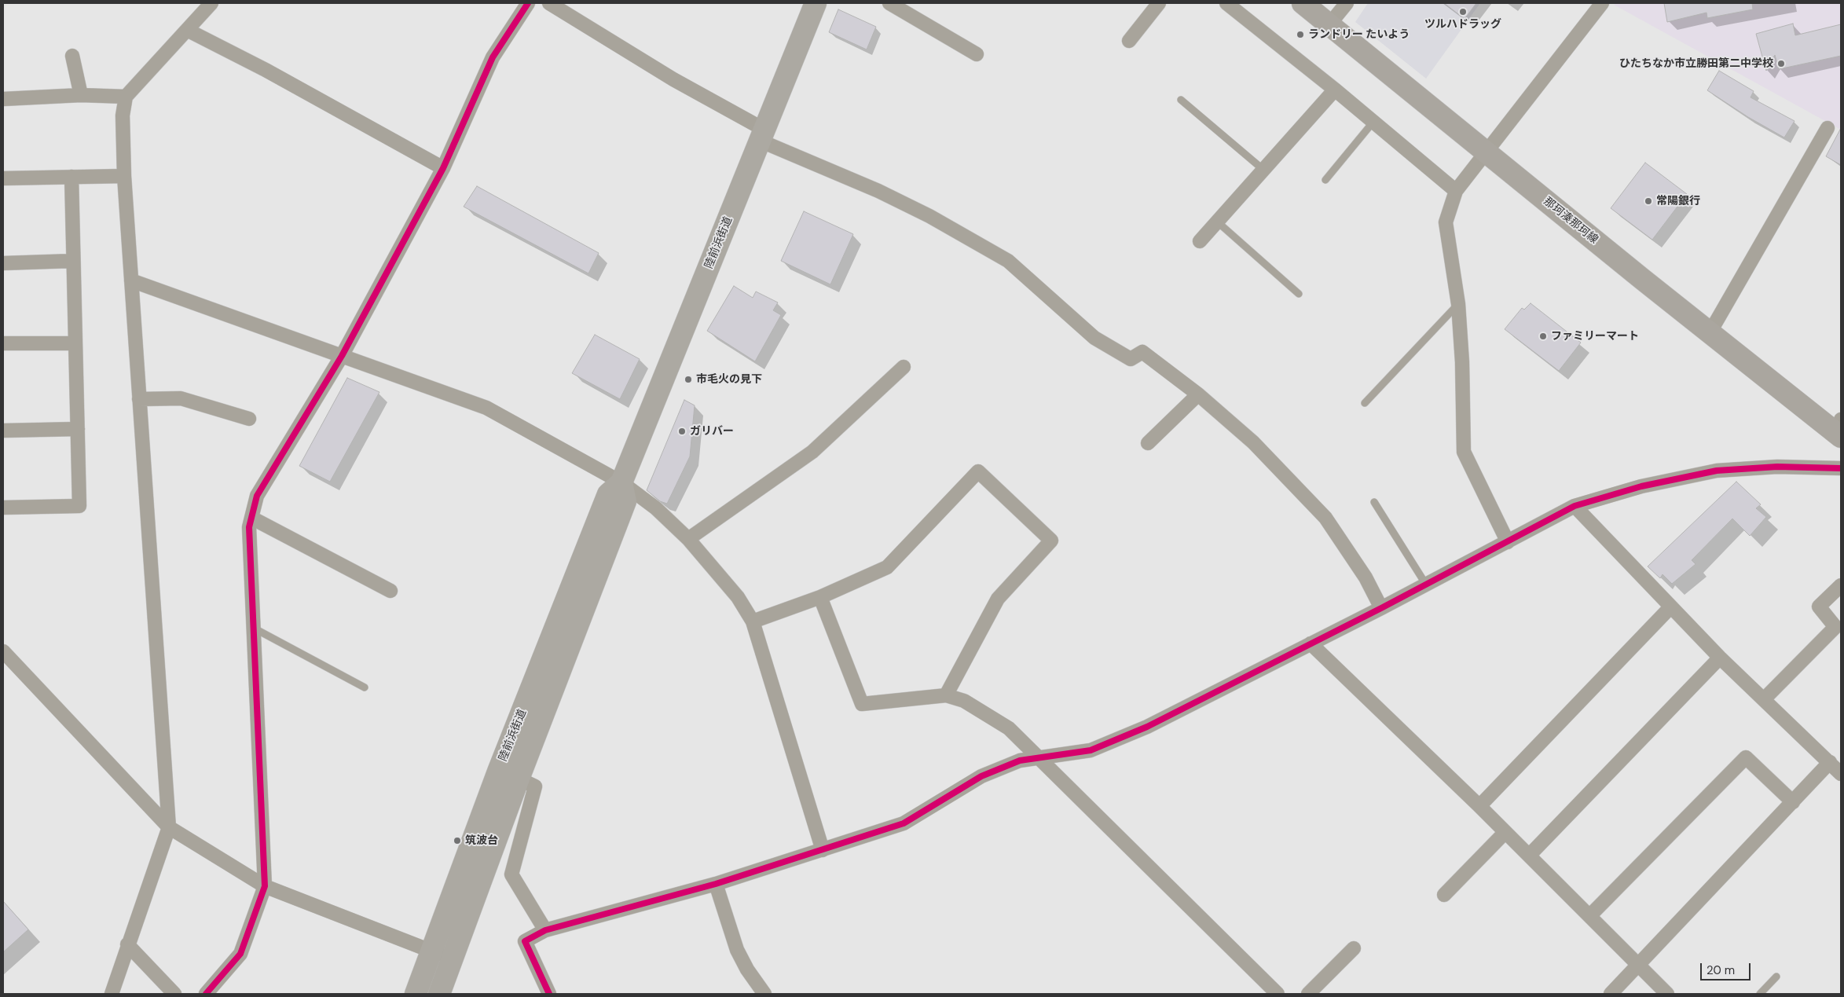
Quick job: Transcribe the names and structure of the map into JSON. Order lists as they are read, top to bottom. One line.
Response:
{"streets":{"highway":["陸前浜街道"],"main road":["那珂湊那珂線"]},"places":["ツルハドラッグ","ランドリー たいよう","ひたちなか市立勝田第二中学校","常陽銀行","ファミリーマート","市毛火の見下","ガリバー","筑波台"],"scale_bar":"20 m"}
